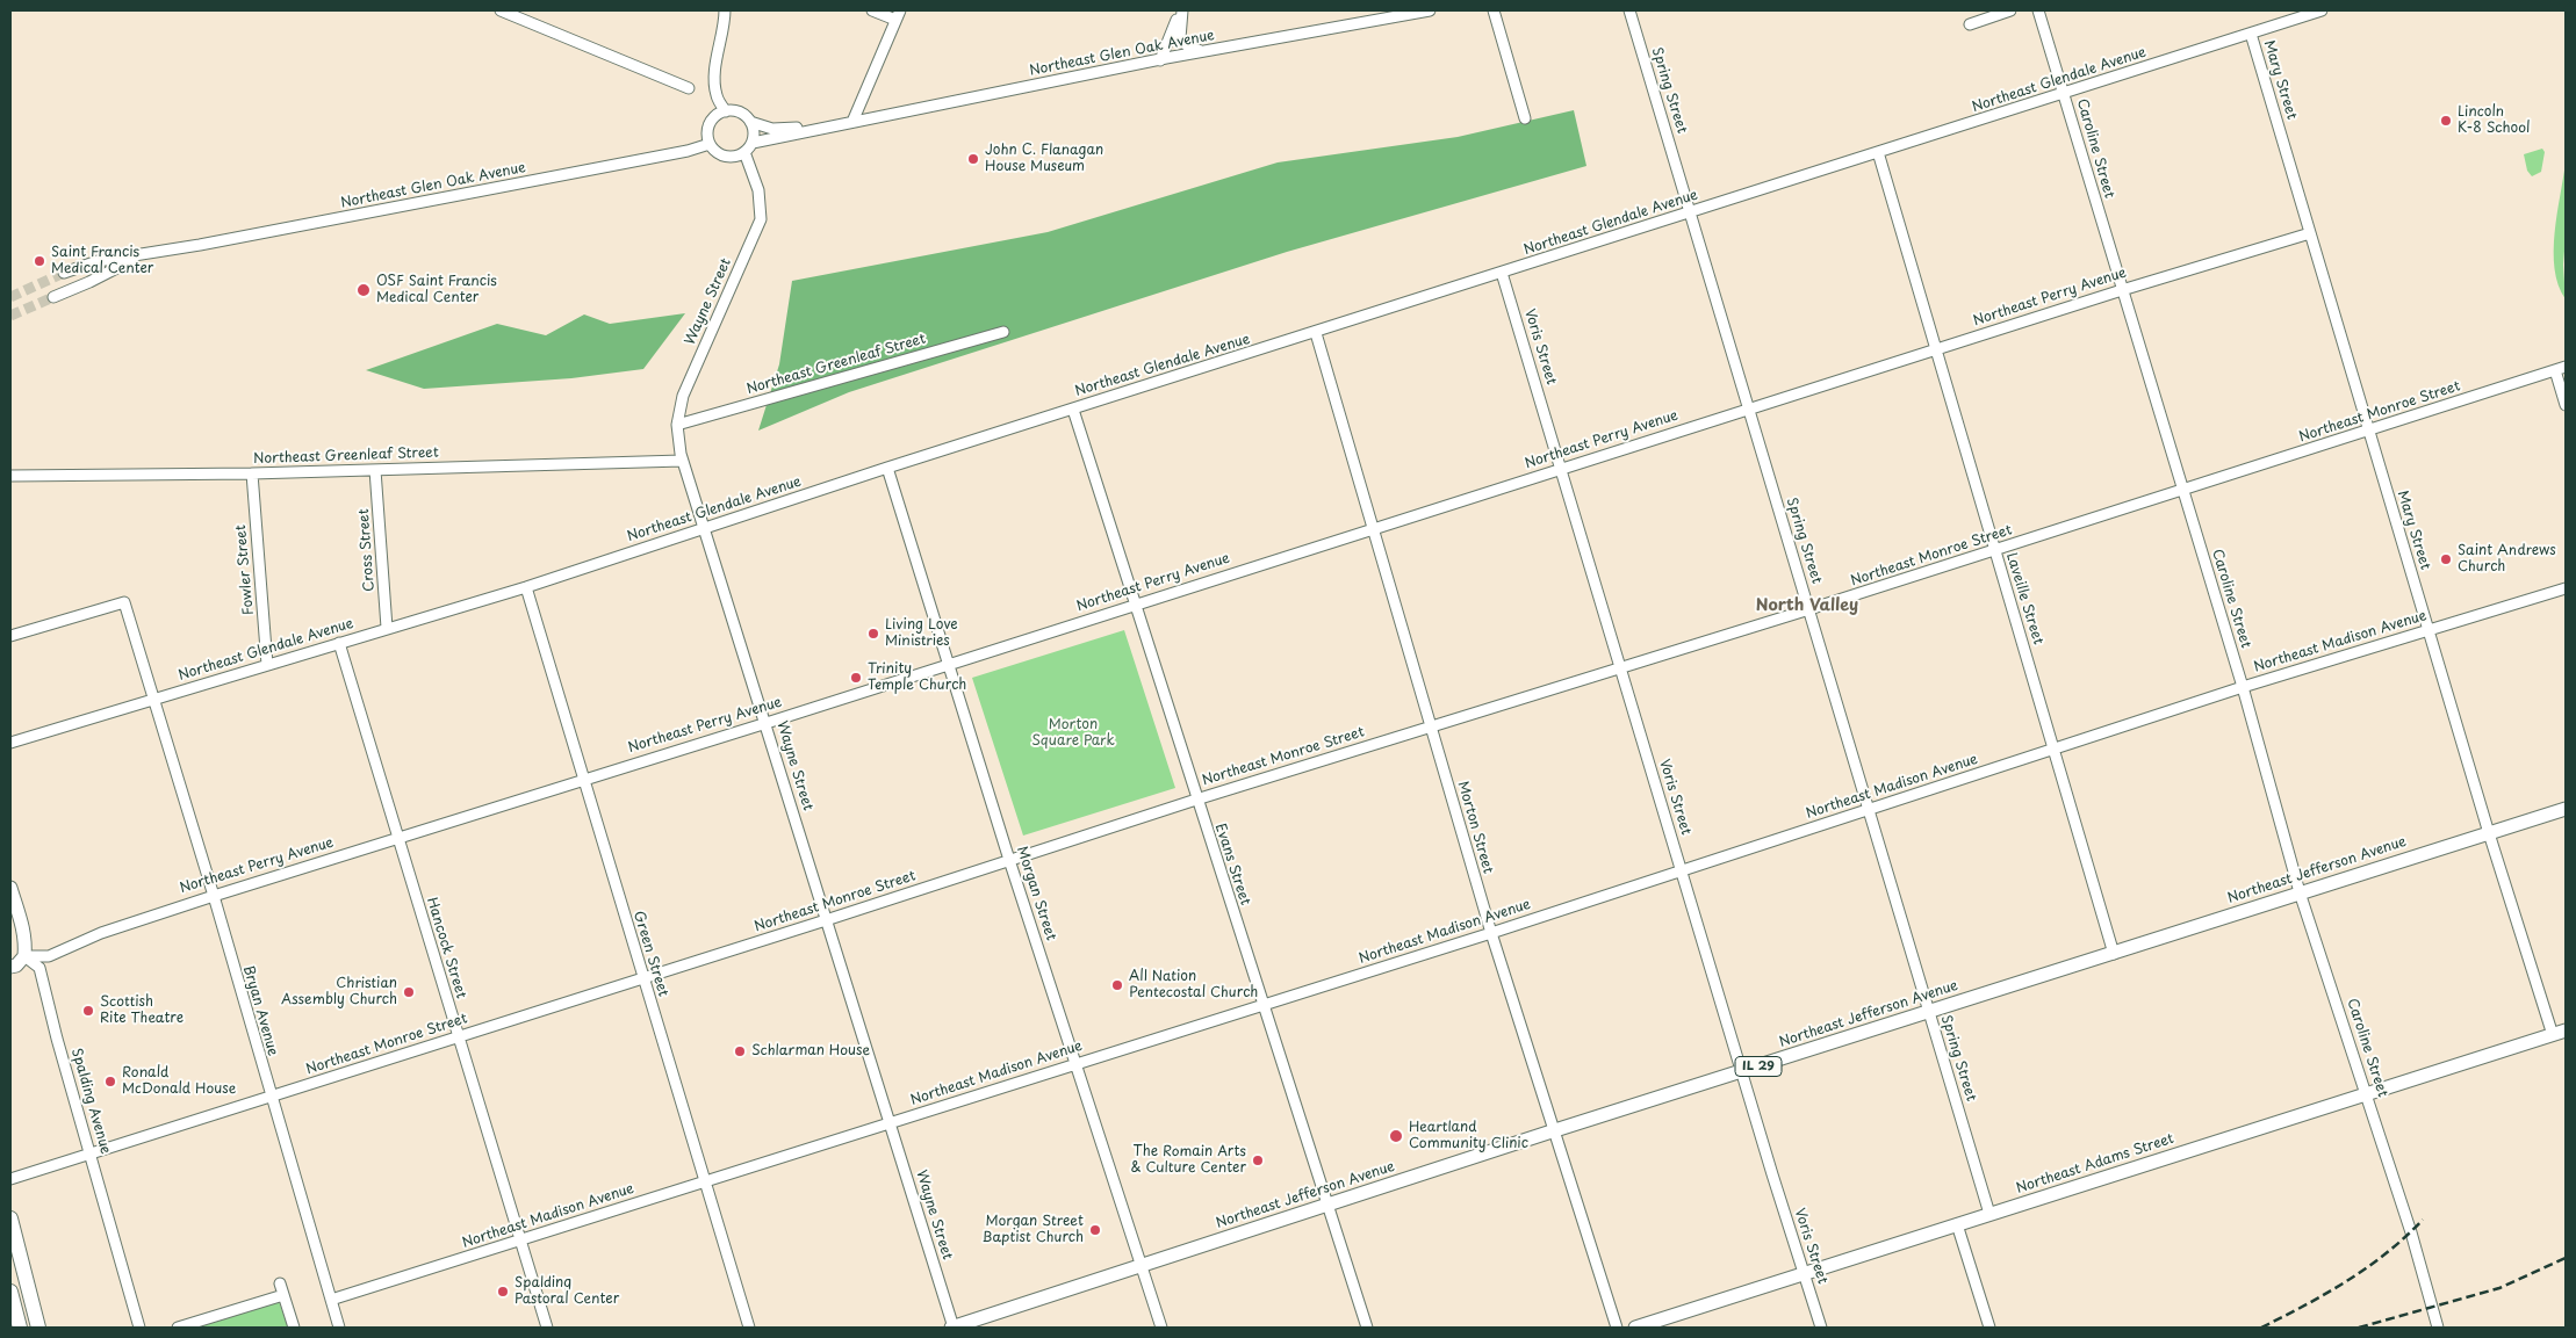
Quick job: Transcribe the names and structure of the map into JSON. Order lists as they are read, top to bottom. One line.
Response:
{"streets":{"main road":["Northeast Perry Avenue","Northeast Jefferson Avenue","IL 29","Northeast Adams Street"],"street":["Northeast Glen Oak Avenue","Northeast Glendale Avenue","Mary Street","Spring Street","Caroline Street","Wayne Street","Voris Street","Northeast Greenleaf Street","Northeast Monroe Street","Cross Street","Fowler Street","Laveille Street","Northeast Madison Avenue","Morton Street","Evans Street","Morgan Street","Hancock Street","Green Street","Bryan Avenue","Spalding Avenue"]},"crossings":[["Northeast Glen Oak Avenue","Wayne Street"],["Northeast Glendale Avenue","Mary Street"],["Northeast Glendale Avenue","Spring Street"],["Northeast Glendale Avenue","Caroline Street"],["Northeast Glendale Avenue","Wayne Street"],["Northeast Glendale Avenue","Voris Street"],["Northeast Glendale Avenue","Cross Street"],["Northeast Glendale Avenue","Fowler Street"],["Northeast Glendale Avenue","Laveille Street"],["Northeast Glendale Avenue","Morton Street"],["Northeast Glendale Avenue","Evans Street"],["Northeast Glendale Avenue","Morgan Street"],["Northeast Glendale Avenue","Hancock Street"],["Northeast Glendale Avenue","Green Street"],["Northeast Glendale Avenue","Bryan Avenue"],["Mary Street","Northeast Perry Avenue"],["Mary Street","Northeast Monroe Street"],["Mary Street","Northeast Madison Avenue"],["Mary Street","Northeast Jefferson Avenue"],["Mary Street","Northeast Adams Street"],["Spring Street","Northeast Perry Avenue"],["Spring Street","Northeast Monroe Street"],["Spring Street","Northeast Madison Avenue"],["Spring Street","Northeast Jefferson Avenue"],["Spring Street","Northeast Adams Street"],["Caroline Street","Northeast Perry Avenue"],["Caroline Street","Northeast Monroe Street"],["Caroline Street","Northeast Madison Avenue"],["Caroline Street","Northeast Jefferson Avenue"],["Caroline Street","Northeast Adams Street"],["Northeast Perry Avenue","Wayne Street"],["Northeast Perry Avenue","Voris Street"],["Northeast Perry Avenue","Laveille Street"],["Northeast Perry Avenue","Morton Street"],["Northeast Perry Avenue","Evans Street"],["Northeast Perry Avenue","Morgan Street"],["Northeast Perry Avenue","Hancock Street"],["Northeast Perry Avenue","Green Street"],["Northeast Perry Avenue","Bryan Avenue"],["Northeast Perry Avenue","Spalding Avenue"],["Wayne Street","Northeast Greenleaf Street"],["Wayne Street","Northeast Monroe Street"],["Wayne Street","Northeast Madison Avenue"],["Wayne Street","Northeast Jefferson Avenue"],["Voris Street","Northeast Monroe Street"],["Voris Street","Northeast Madison Avenue"],["Voris Street","Northeast Jefferson Avenue"],["Voris Street","Northeast Adams Street"],["Northeast Greenleaf Street","Cross Street"],["Northeast Greenleaf Street","Fowler Street"],["Northeast Monroe Street","Laveille Street"],["Northeast Monroe Street","Morton Street"],["Northeast Monroe Street","Evans Street"],["Northeast Monroe Street","Morgan Street"],["Northeast Monroe Street","Hancock Street"],["Northeast Monroe Street","Green Street"],["Northeast Monroe Street","Bryan Avenue"],["Northeast Monroe Street","Spalding Avenue"],["Laveille Street","Northeast Madison Avenue"],["Laveille Street","Northeast Jefferson Avenue"],["Northeast Madison Avenue","Morton Street"],["Northeast Madison Avenue","Evans Street"],["Northeast Madison Avenue","Morgan Street"],["Northeast Madison Avenue","Hancock Street"],["Northeast Madison Avenue","Green Street"],["Northeast Madison Avenue","Bryan Avenue"],["Morton Street","Northeast Jefferson Avenue"],["Evans Street","Northeast Jefferson Avenue"],["Northeast Jefferson Avenue","Morgan Street"]],"districts":["North Valley"],"parks":["Morton Square Park"],"places":["Lincoln K-8 School","John C. Flanagan House Museum","Saint Francis Medical Center","OSF Saint Francis Medical Center","Saint Andrews Church","Living Love Ministries","Trinity Temple Church","All Nation Pentecostal Church","Christian Assembly Church","Scottish Rite Theatre","Schlarman House","Ronald McDonald House","Heartland Community Clinic","The Romain Arts & Culture Center","Morgan Street Baptist Church","Spalding Pastoral Center"]}
